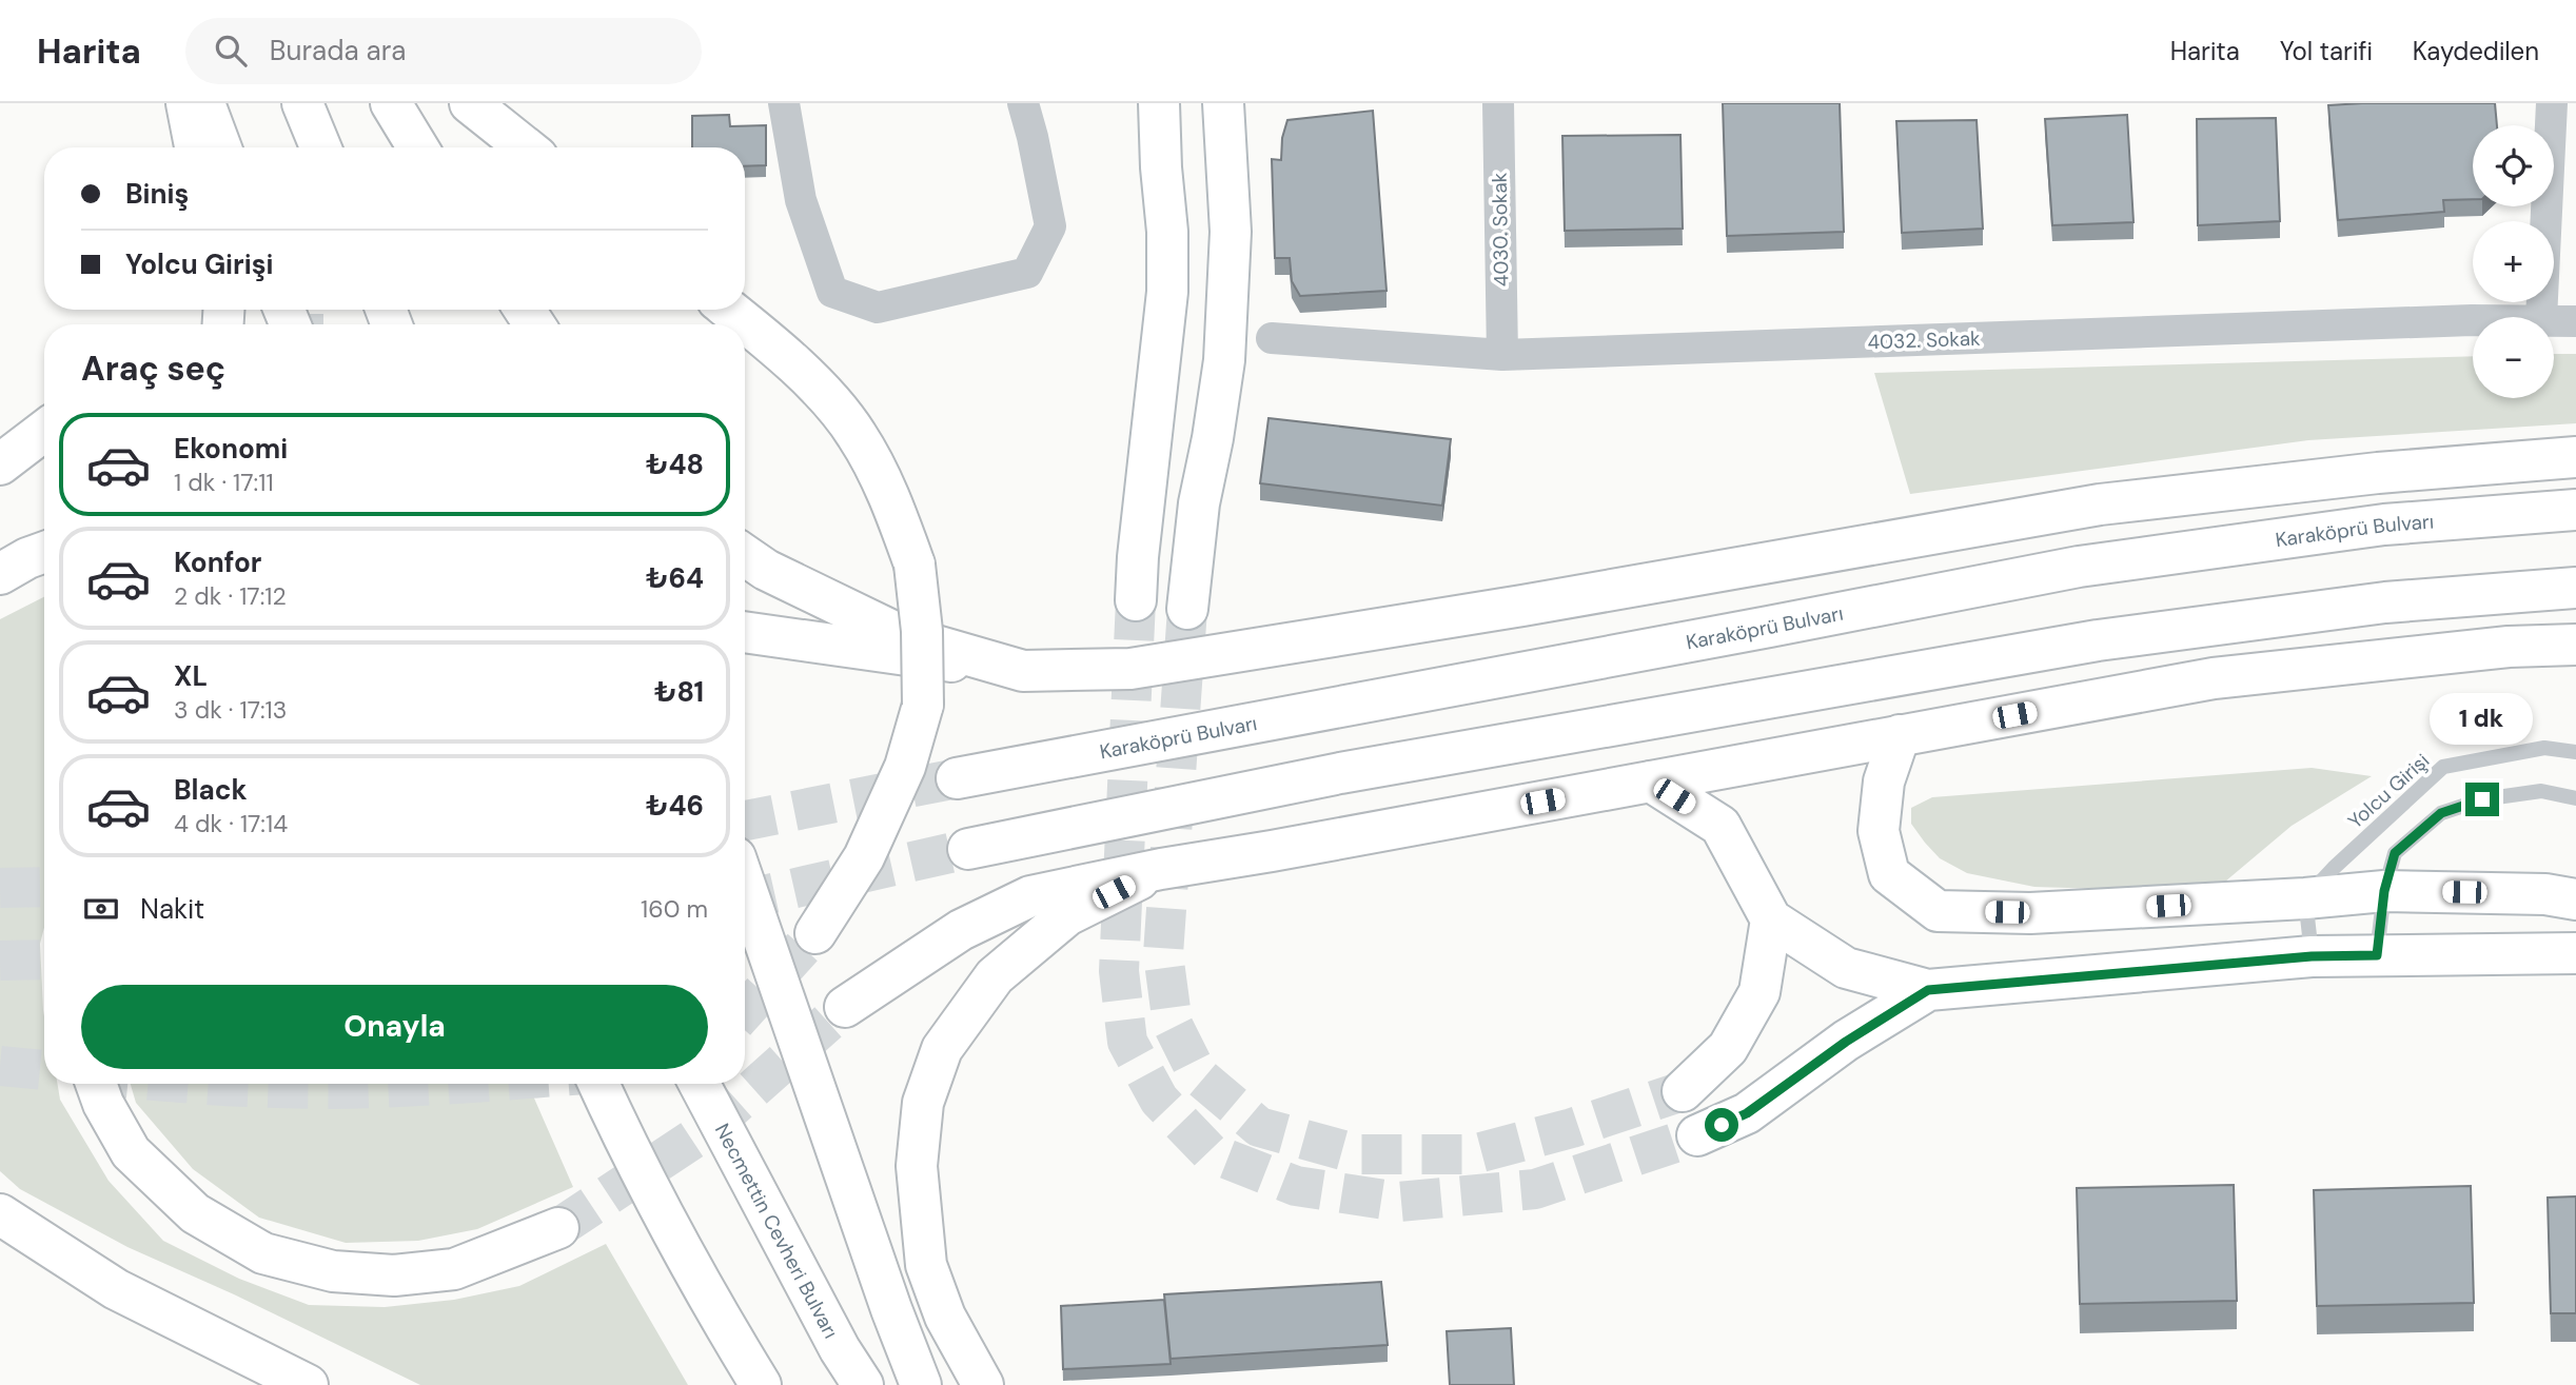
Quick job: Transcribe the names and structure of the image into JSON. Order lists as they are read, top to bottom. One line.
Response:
{"streets":{"main road":["Karaköprü Bulvarı","Necmettin Cevheri Bulvarı"],"street":["4030. Sokak","4032. Sokak"],"lane":["Yolcu Girişi"]},"crossings":[["4030. Sokak","4032. Sokak"]],"page":{"header":"Harita","search":"Burada ara","nav":["Harita","Yol tarifi","Kaydedilen"],"map_buttons":["+","−"],"banner":["Biniş","Yolcu Girişi"],"heading":"Araç seç","list":[{"name":"Ekonomi","note":"1 dk · 17:11","value":"₺48"},{"name":"Konfor","note":"2 dk · 17:12","value":"₺64"},{"name":"XL","note":"3 dk · 17:13","value":"₺81"},{"name":"Black","note":"4 dk · 17:14","value":"₺46"}],"bubble":"1 dk","pay":["Nakit","160 m"],"buttons":"Onayla"}}
